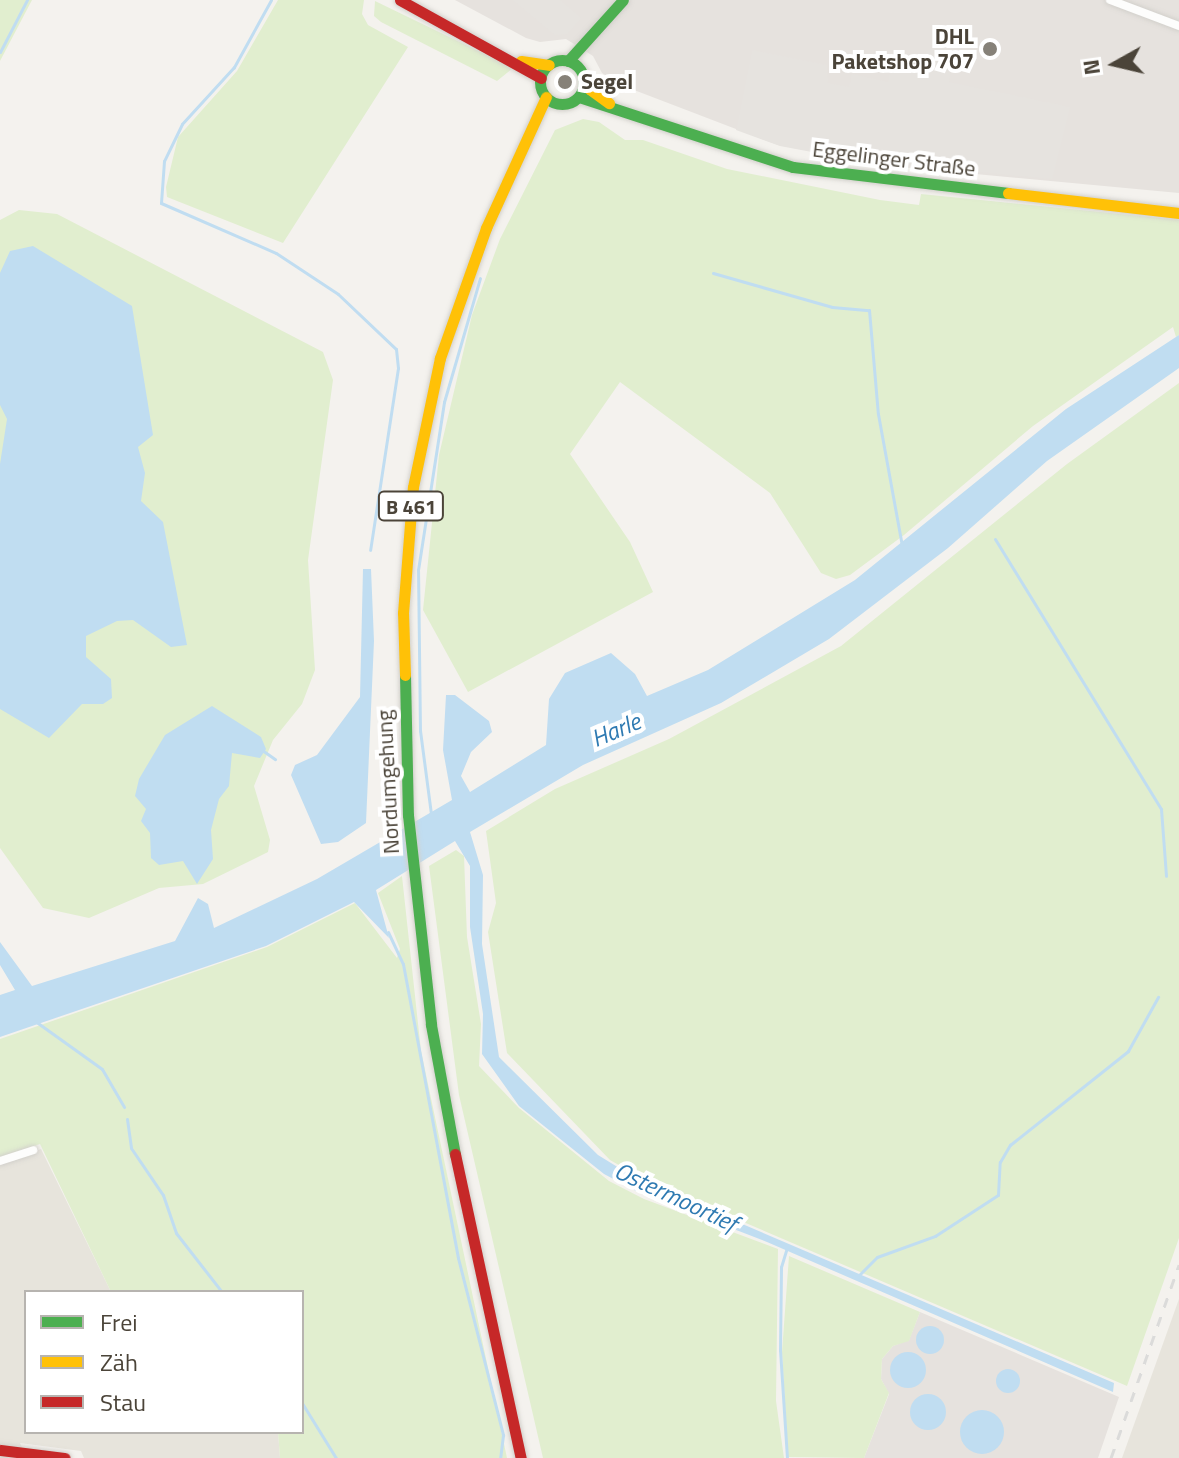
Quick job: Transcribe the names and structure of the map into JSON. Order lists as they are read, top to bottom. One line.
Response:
{"streets":{"main road":["Eggelinger Straße","B 461","Nordumgehung"]},"crossings":[["Eggelinger Straße","Nordumgehung"]],"water":["Harle","Ostermoortief"],"places":["DHL Paketshop 707","Segel"],"legend":["Frei","Zäh","Stau"],"north":"left"}
